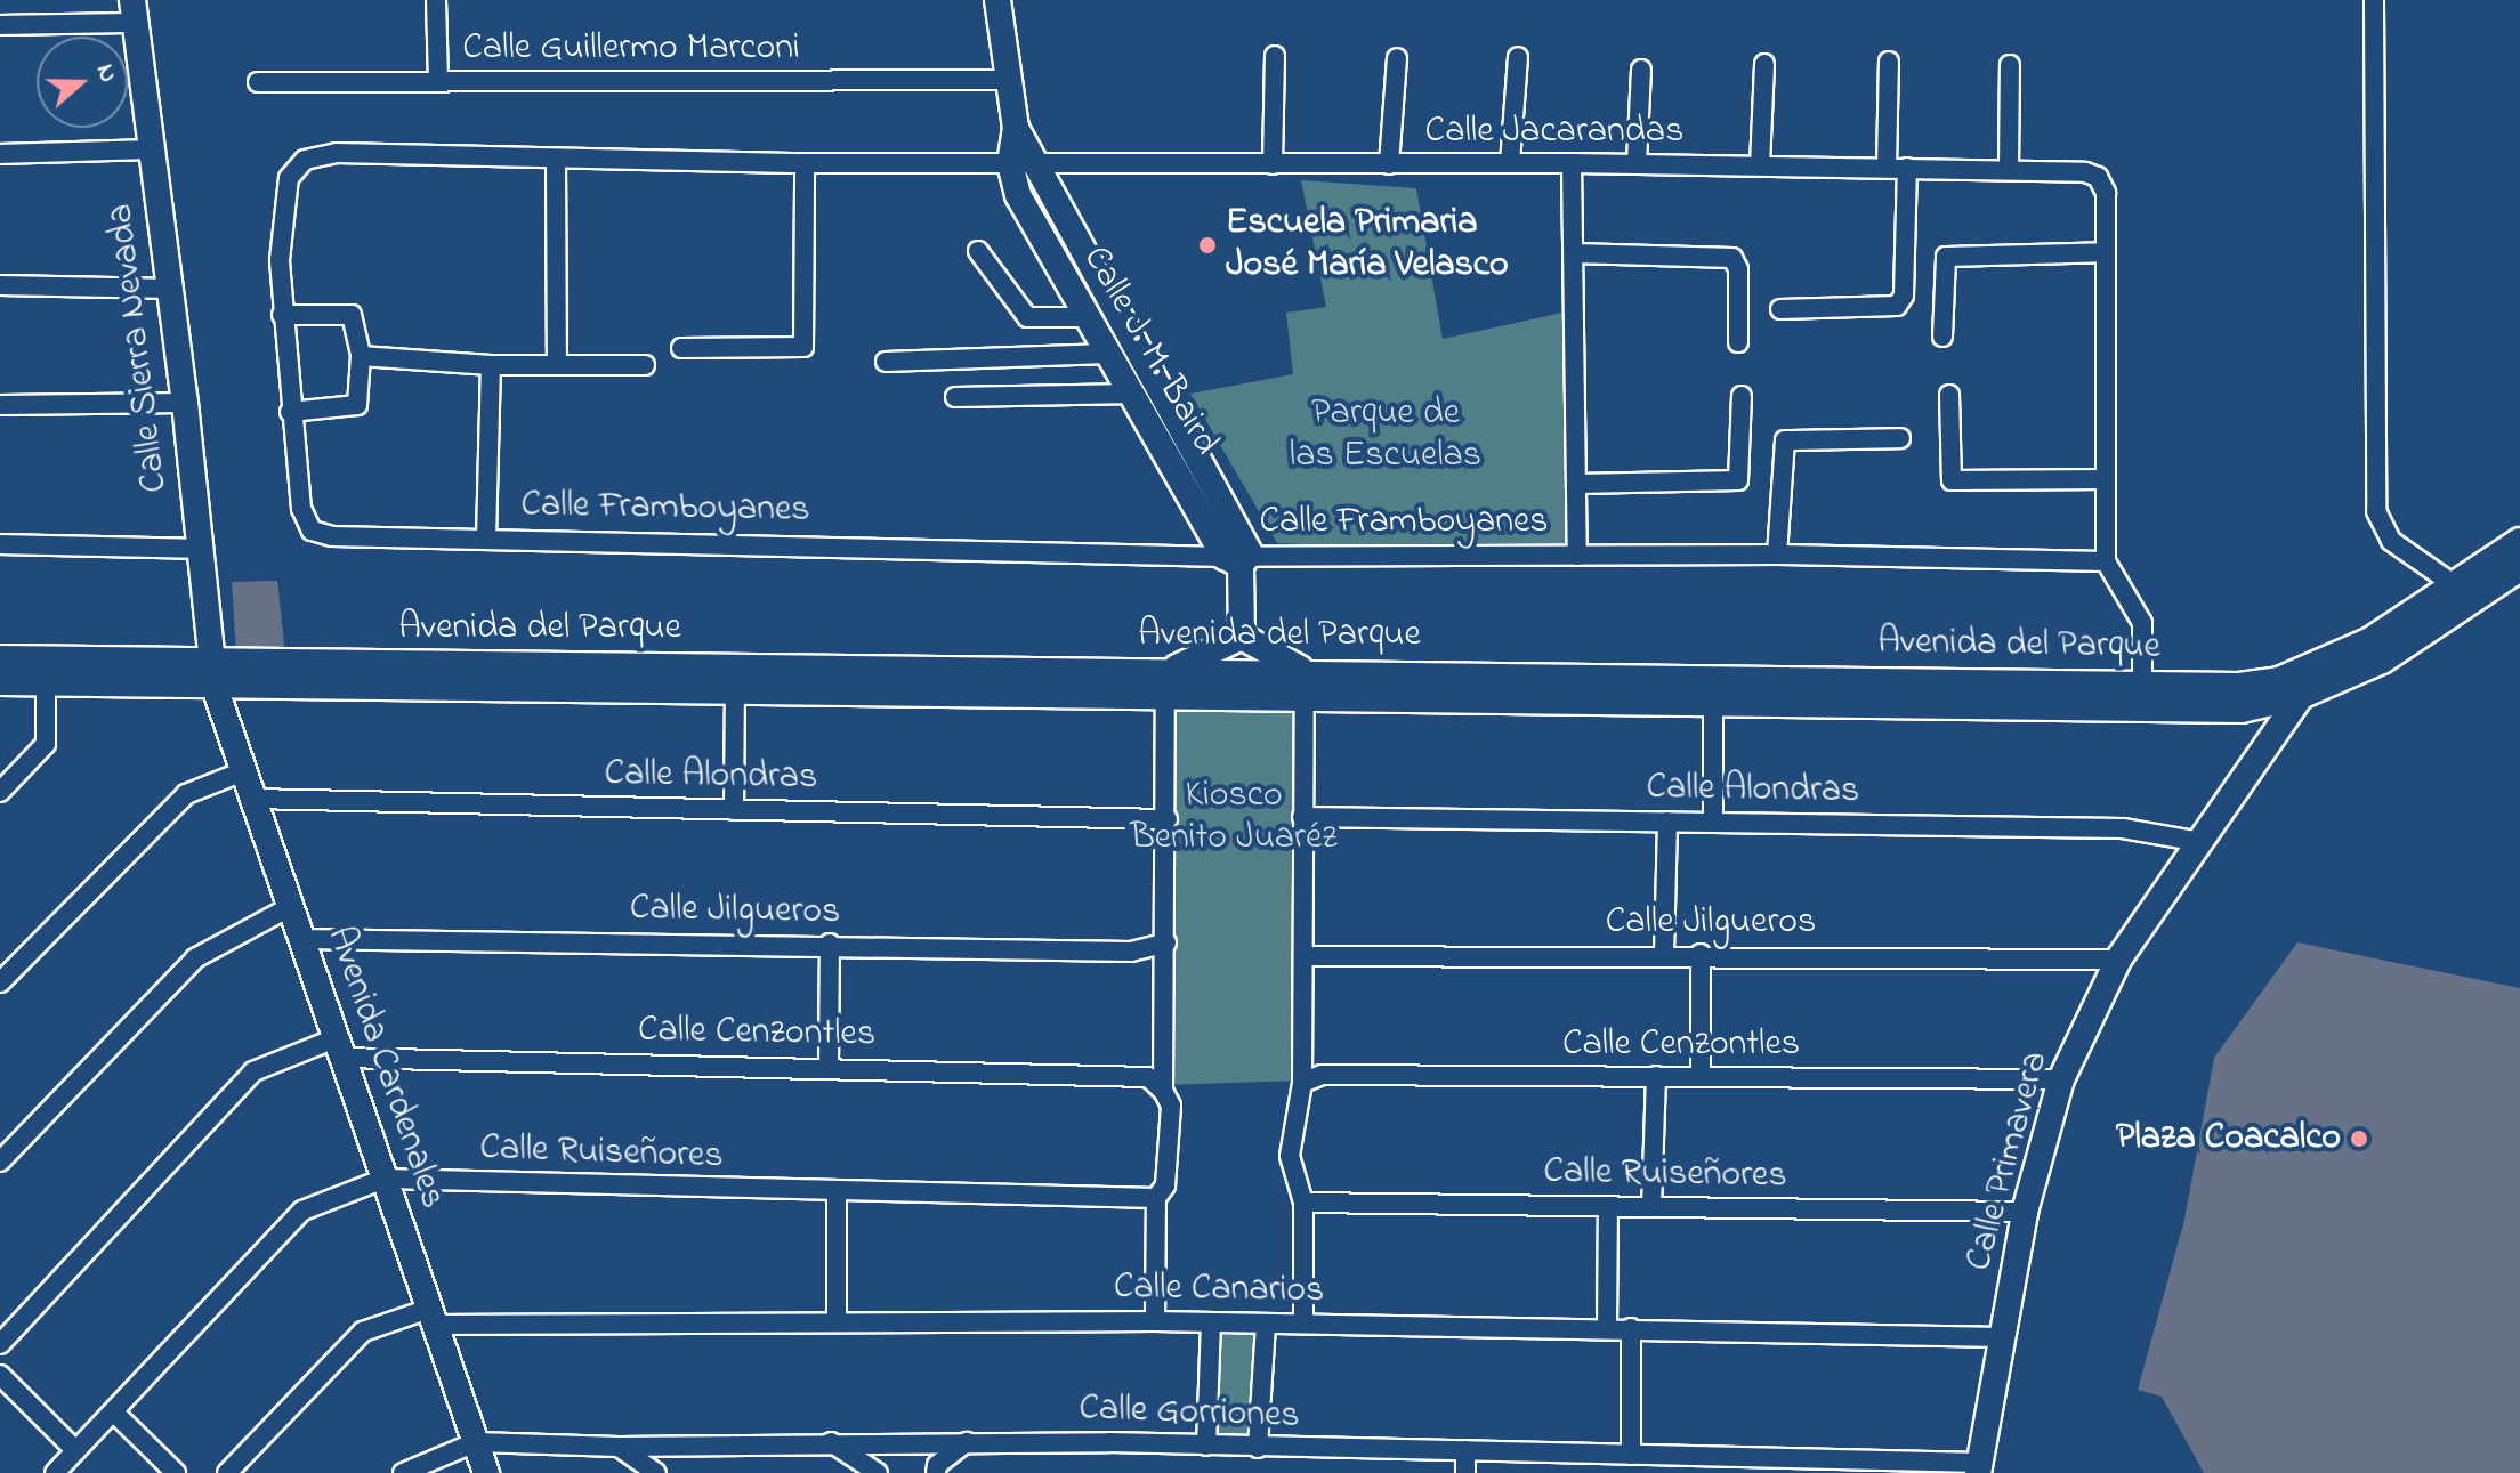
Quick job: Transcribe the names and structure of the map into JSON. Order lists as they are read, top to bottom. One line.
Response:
{"streets":{"street":["Calle Guillermo Marconi","Calle Jacarandas","Calle Sierra Nevada","Calle J. M. Baird","Calle Framboyanes","Avenida del Parque","Calle Alondras","Calle Jilgueros","Calle Cenzontles","Avenida Cardenales","Calle Ruiseñores","Calle Primavera","Calle Canarios","Calle Gorriones"]},"crossings":[["Calle Jacarandas","Calle J. M. Baird"],["Calle Jacarandas","Calle Framboyanes"],["Calle Sierra Nevada","Avenida del Parque"],["Calle Sierra Nevada","Avenida Cardenales"],["Calle J. M. Baird","Calle Framboyanes"],["Avenida del Parque","Avenida Cardenales"],["Avenida del Parque","Calle Primavera"],["Calle Alondras","Avenida Cardenales"],["Calle Alondras","Calle Primavera"],["Calle Jilgueros","Avenida Cardenales"],["Calle Jilgueros","Calle Primavera"],["Calle Cenzontles","Avenida Cardenales"],["Calle Cenzontles","Calle Primavera"],["Avenida Cardenales","Calle Ruiseñores"],["Avenida Cardenales","Calle Canarios"],["Avenida Cardenales","Calle Gorriones"],["Calle Ruiseñores","Calle Primavera"],["Calle Primavera","Calle Canarios"],["Calle Primavera","Calle Gorriones"]],"parks":["Parque de las Escuelas","Kiosco Benito Juaréz"],"places":["Escuela Primaria José María Velasco","Plaza Coacalco"],"north":"right"}
